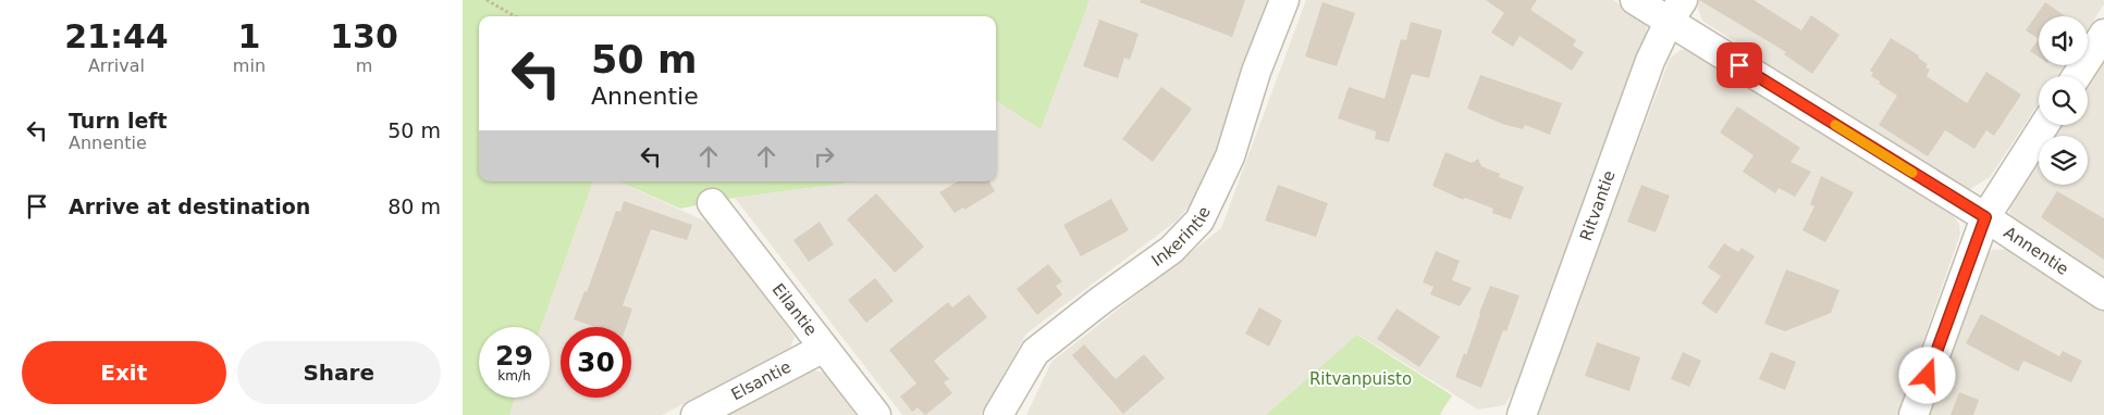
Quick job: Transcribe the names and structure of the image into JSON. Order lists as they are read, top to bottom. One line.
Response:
{"streets":{"street":["Ritvantie","Inkerintie","Annentie","Eilantie","Elsantie"]},"crossings":[["Ritvantie","Annentie"],["Eilantie","Elsantie"]],"parks":["Ritvanpuisto"],"page":{"eta":["21:44","Arrival","1","min","130","m"],"turn":["50 m","Annentie"],"list":[{"name":"Turn left","note":"Annentie","value":"50 m"},{"name":"Arrive at destination","value":"80 m"}],"speed":"29 km/h","limit":"30","buttons":["Exit","Share"]}}
